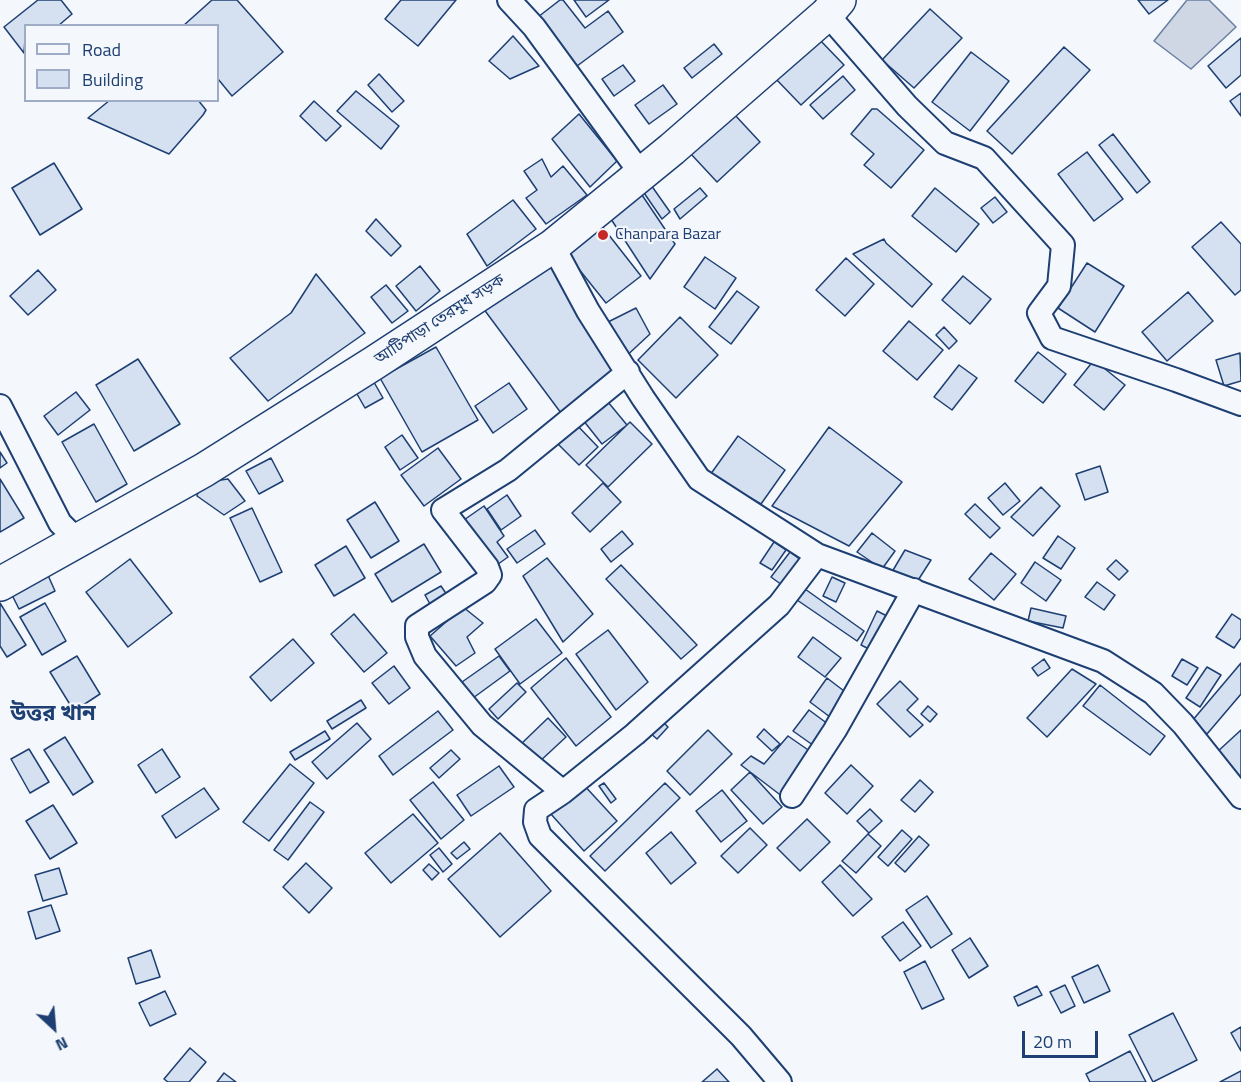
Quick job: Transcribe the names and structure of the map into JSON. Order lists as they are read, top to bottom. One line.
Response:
{"streets":{"main road":["আটিপাড়া তেরমুখ সড়ক"]},"districts":["উত্তর খান"],"places":["Chanpara Bazar"],"legend":["Road","Building"],"scale_bar":"20 m","north":"bottom right"}
